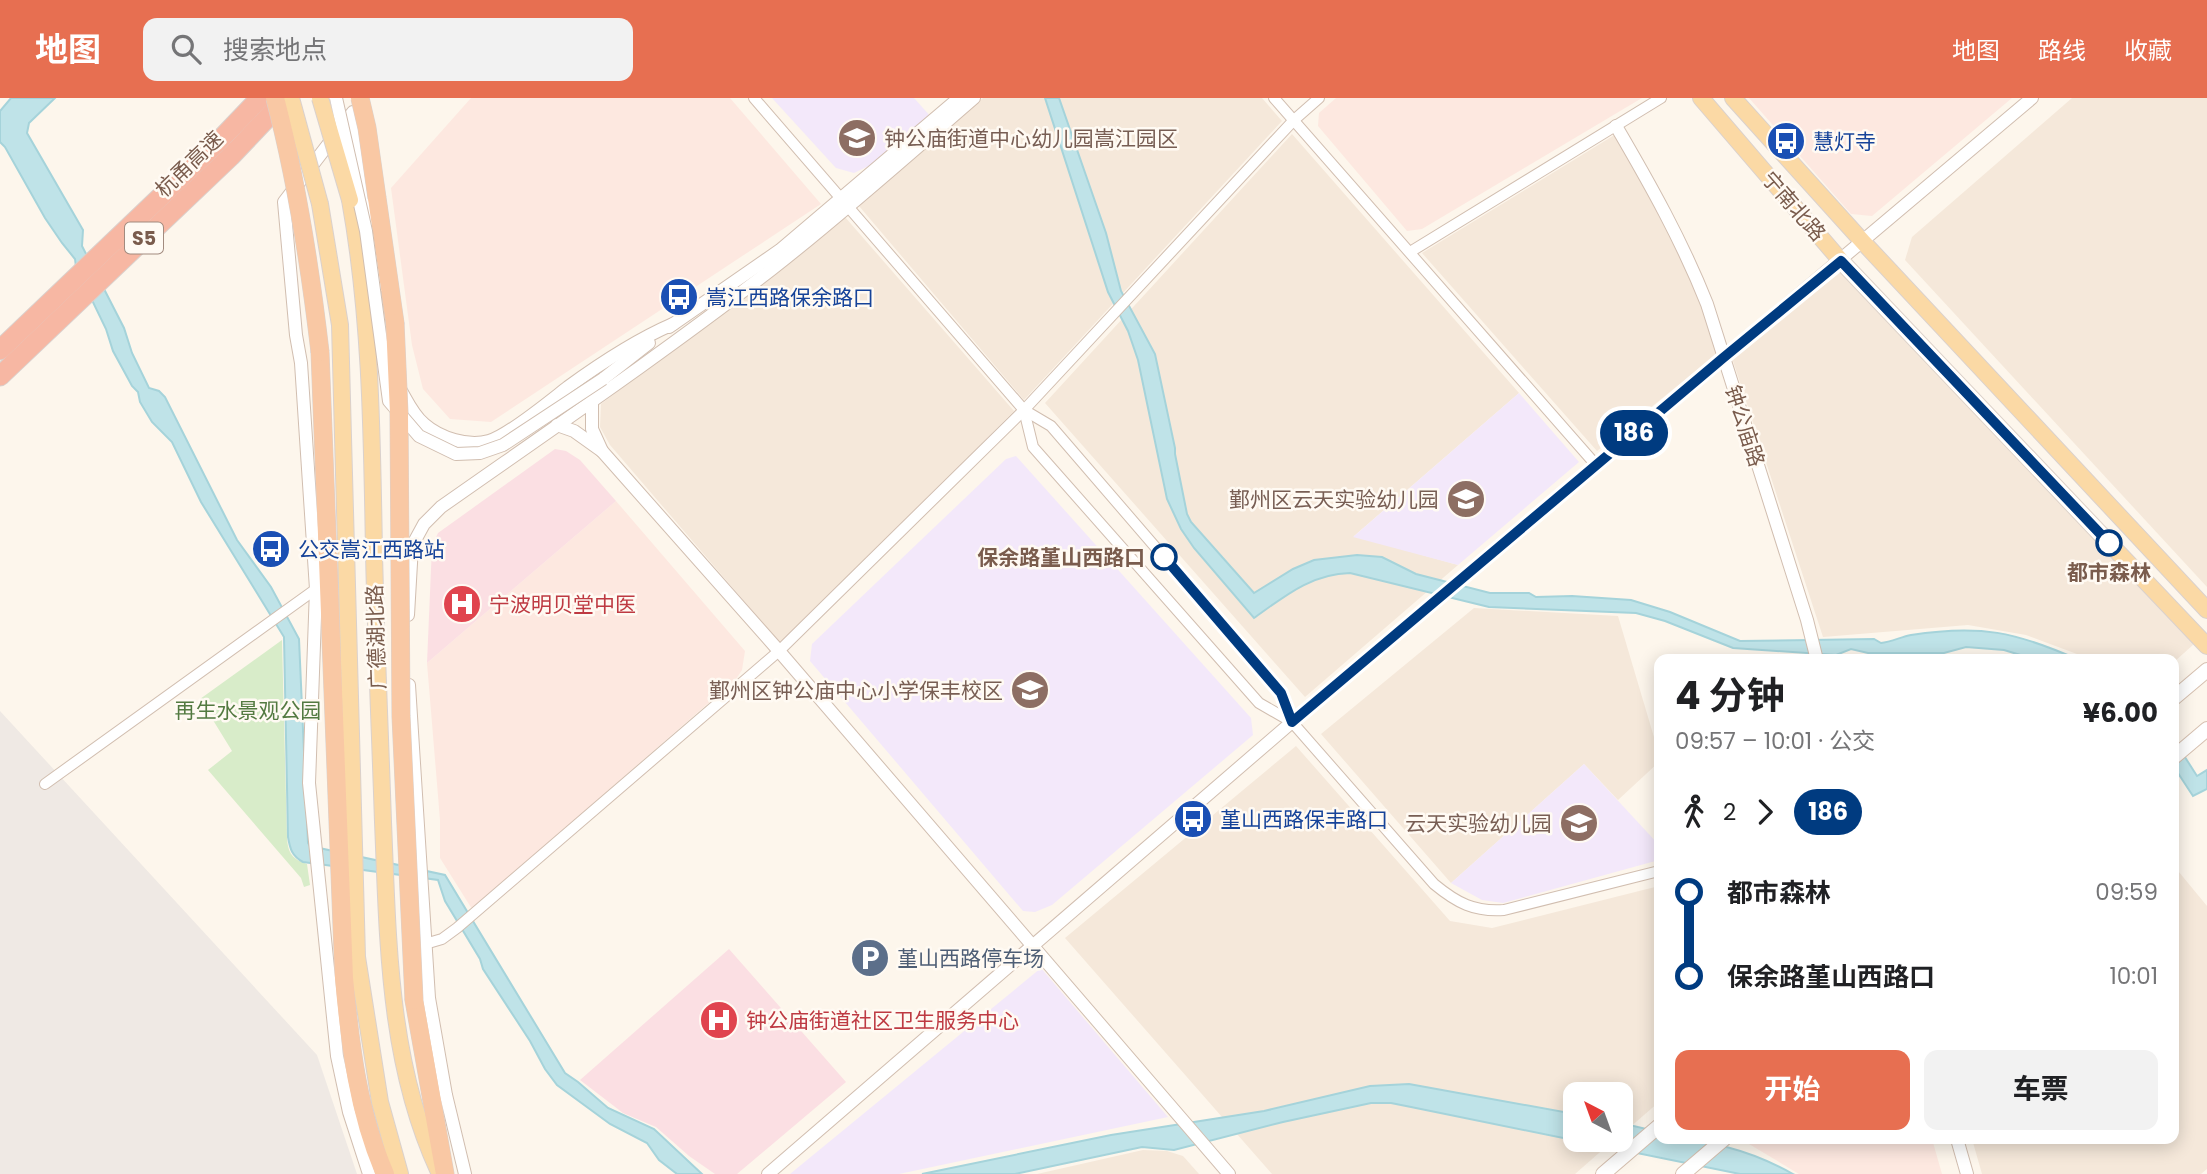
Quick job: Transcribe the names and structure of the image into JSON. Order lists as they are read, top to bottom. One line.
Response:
{"streets":{"highway":["杭甬高速","S5"],"main road":["宁南北路","广德湖北路"],"street":["钟公庙路"]},"parks":["再生水景观公园"],"places":{"school or university":["钟公庙街道中心幼儿园嵩江园区","鄞州区云天实验幼儿园","鄞州区钟公庙中心小学保丰校区","云天实验幼儿园"],"bus stop":["慧灯寺","嵩江西路保余路口","公交嵩江西路站","堇山西路保丰路口"],"other":["都市森林","保余路堇山西路口"],"hospital":["宁波明贝堂中医","钟公庙街道社区卫生服务中心"],"parking":["堇山西路停车场"]},"lines":["bus line 186"],"north":"top left","page":{"header":"地图","search":"搜索地点","nav":["地图","路线","收藏"],"on_map":"186","heading":["4 分钟","09:57 – 10:01 · 公交","¥6.00"],"legs":["2","186"],"list":[{"name":"都市森林","value":"09:59"},{"name":"保余路堇山西路口","value":"10:01"}],"buttons":["开始","车票"]}}
